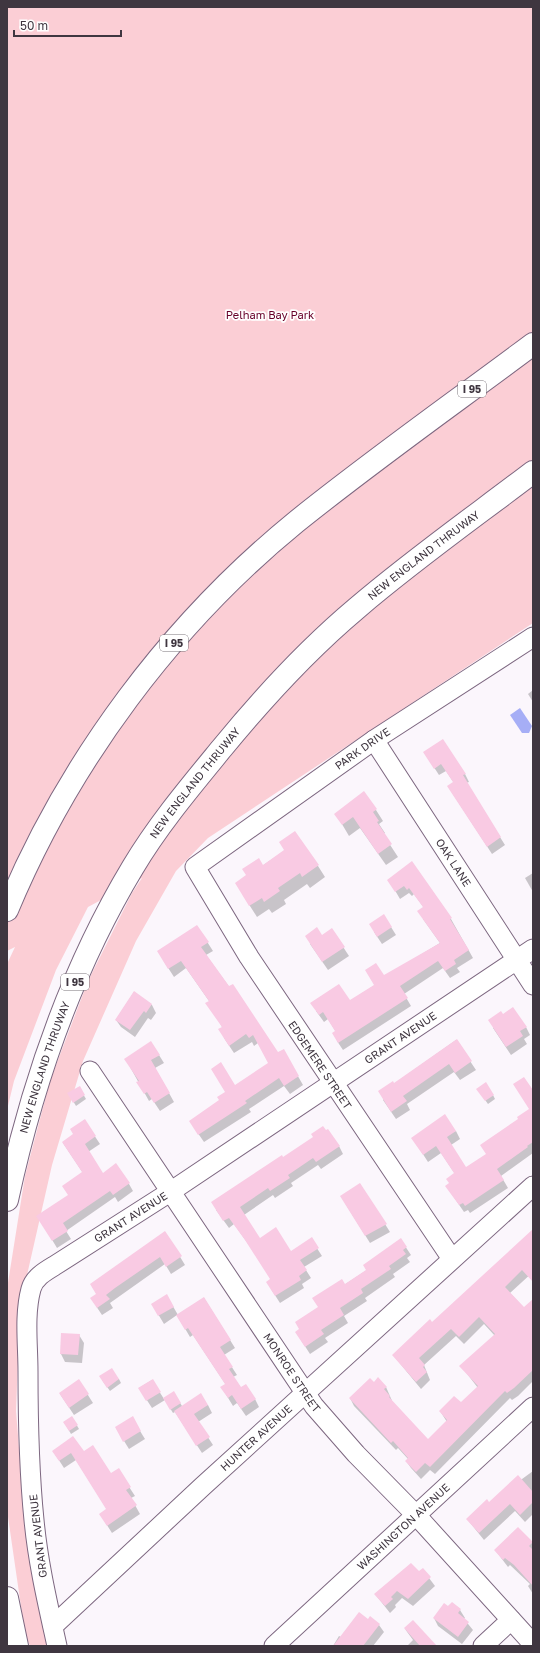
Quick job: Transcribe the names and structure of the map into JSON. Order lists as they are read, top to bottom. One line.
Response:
{"streets":{"highway":["I 95","NEW ENGLAND THRUWAY"],"street":["PARK DRIVE","OAK LANE","GRANT AVENUE","EDGEMERE STREET","MONROE STREET","HUNTER AVENUE","WASHINGTON AVENUE"]},"crossings":[["PARK DRIVE","OAK LANE"],["PARK DRIVE","EDGEMERE STREET"],["OAK LANE","GRANT AVENUE"],["GRANT AVENUE","EDGEMERE STREET"],["GRANT AVENUE","MONROE STREET"],["GRANT AVENUE","HUNTER AVENUE"],["EDGEMERE STREET","HUNTER AVENUE"],["MONROE STREET","HUNTER AVENUE"],["MONROE STREET","WASHINGTON AVENUE"]],"parks":["Pelham Bay Park"],"scale_bar":"50 m"}
